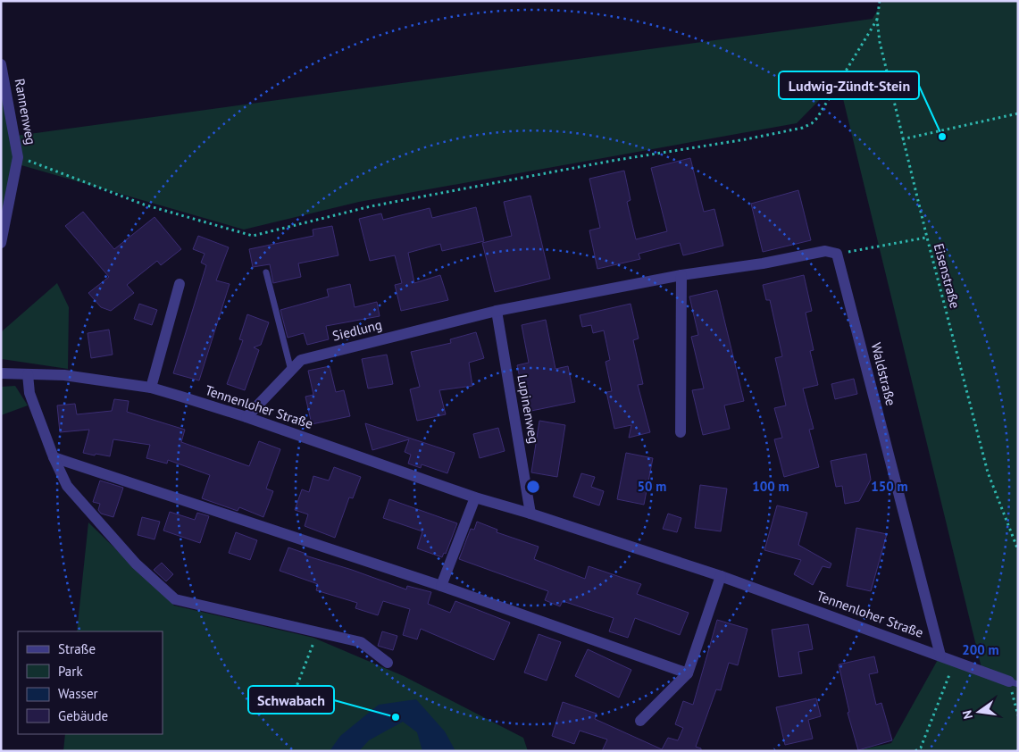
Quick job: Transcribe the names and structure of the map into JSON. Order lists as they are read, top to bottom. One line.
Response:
{"streets":{"street":["Rannenweg","Siedlung","Waldstraße","Tennenloher Straße","Lupinenweg"],"path":["Eisenstraße"]},"crossings":[["Siedlung","Tennenloher Straße"],["Siedlung","Lupinenweg"],["Waldstraße","Tennenloher Straße"],["Tennenloher Straße","Lupinenweg"]],"places":["Ludwig-Zündt-Stein","Schwabach"],"legend":["Straße","Park","Wasser","Gebäude"],"north":"left","rings":["50 m","100 m","150 m","200 m"]}
